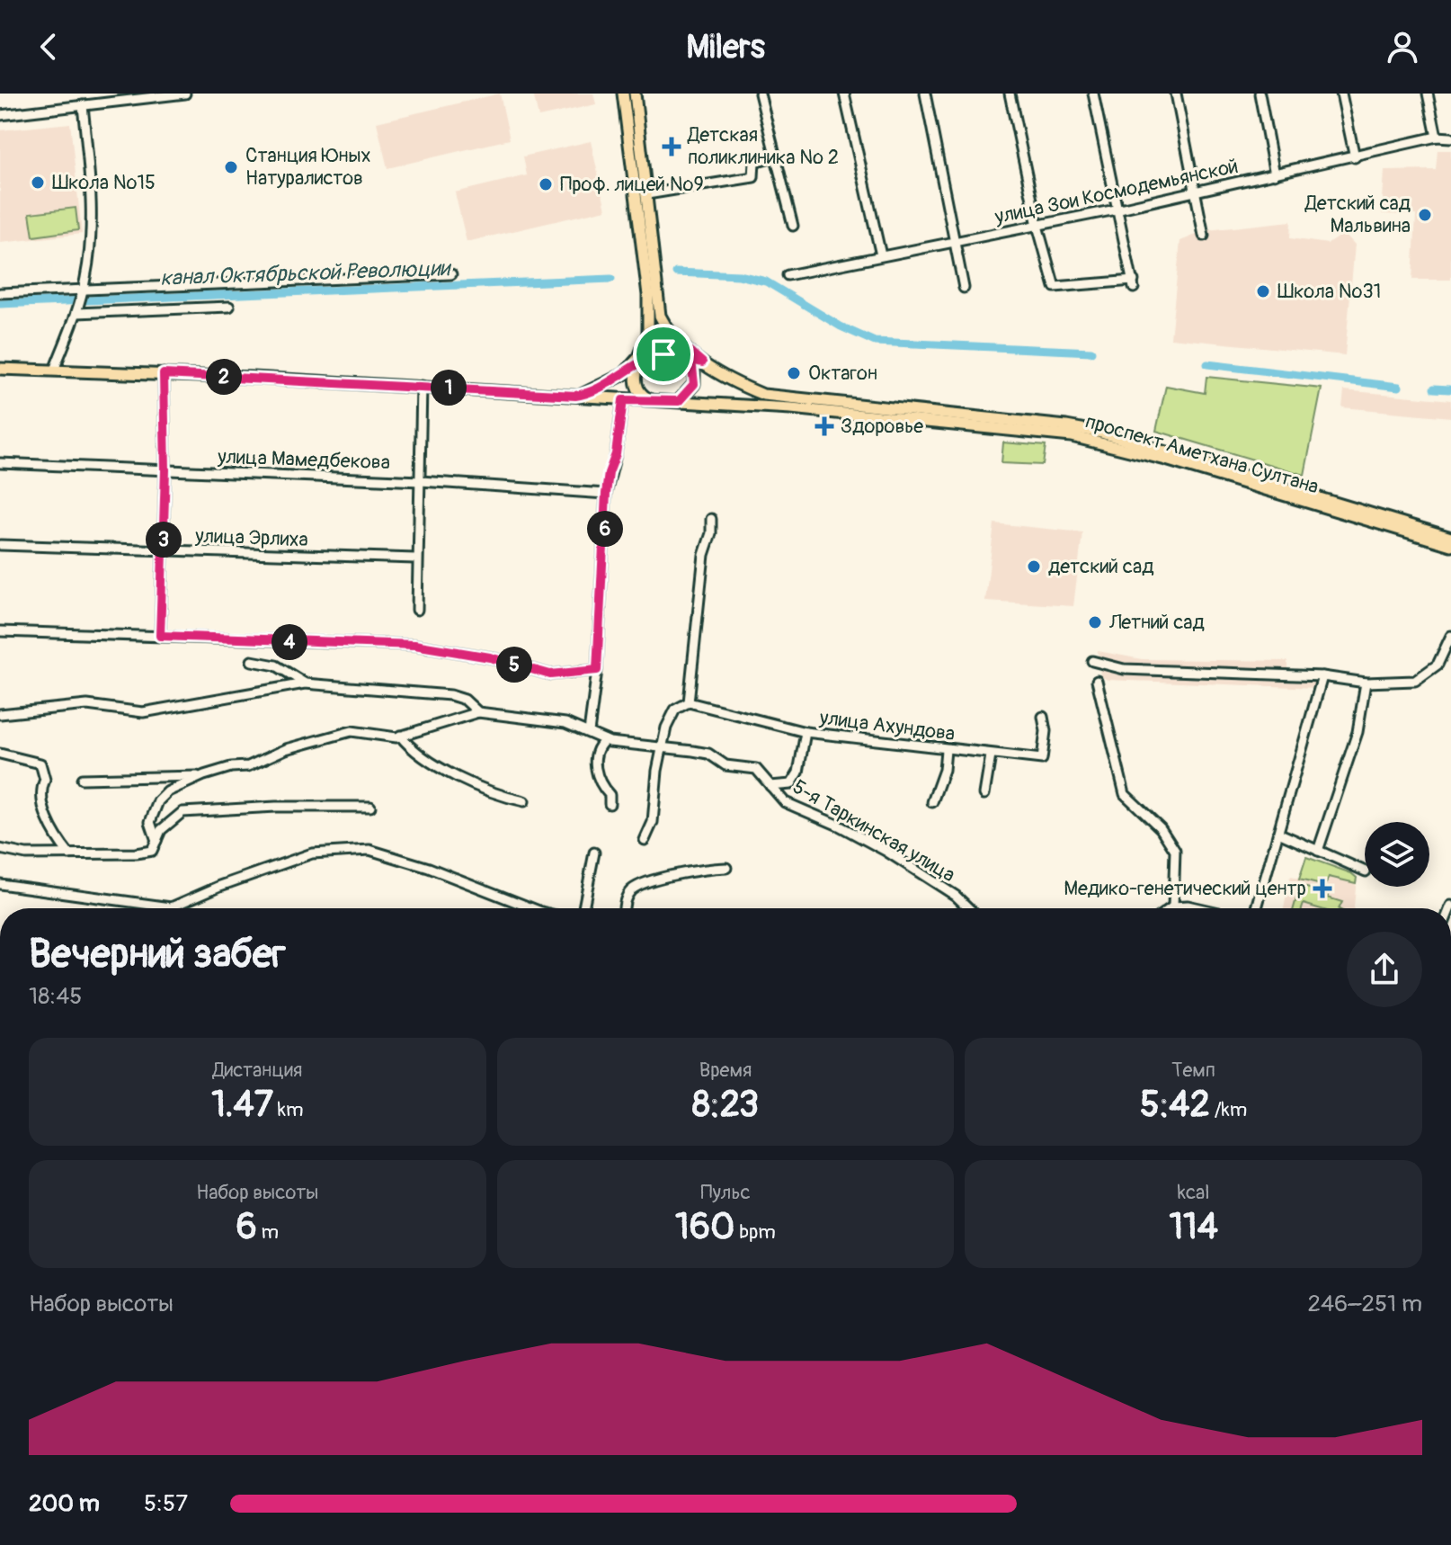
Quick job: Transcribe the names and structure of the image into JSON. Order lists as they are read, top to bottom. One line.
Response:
{"streets":{"main road":["проспект Аметхана Султана"],"street":["улица Зои Космодемьянской","улица Мамедбекова","улица Эрлиха","улица Ахундова","5-я Таркинская улица"]},"water":["канал Октябрьской Революции"],"places":{"health":["Детская поликлиника № 2","Здоровье","Медико-генетический центр"],"other":["Станция Юных Натуралистов","Школа №15","Проф. лицей №9","Детский сад Мальвина","Школа №31","Октагон","детский сад","Летний сад"]},"page":{"header":"Milers","pins":["2","1","6","3","4","5"],"heading":["Вечерний забег","18:45"],"stats":[["Дистанция","1.47 km"],["Время","8:23"],["Темп","5:42 /km"],["Набор высоты","6 m"],["Пульс","160 bpm"],["kcal","114"]],"chart":["Набор высоты","246–251 m"],"list":[{"name":"200 m","note":"5:57"}]}}
